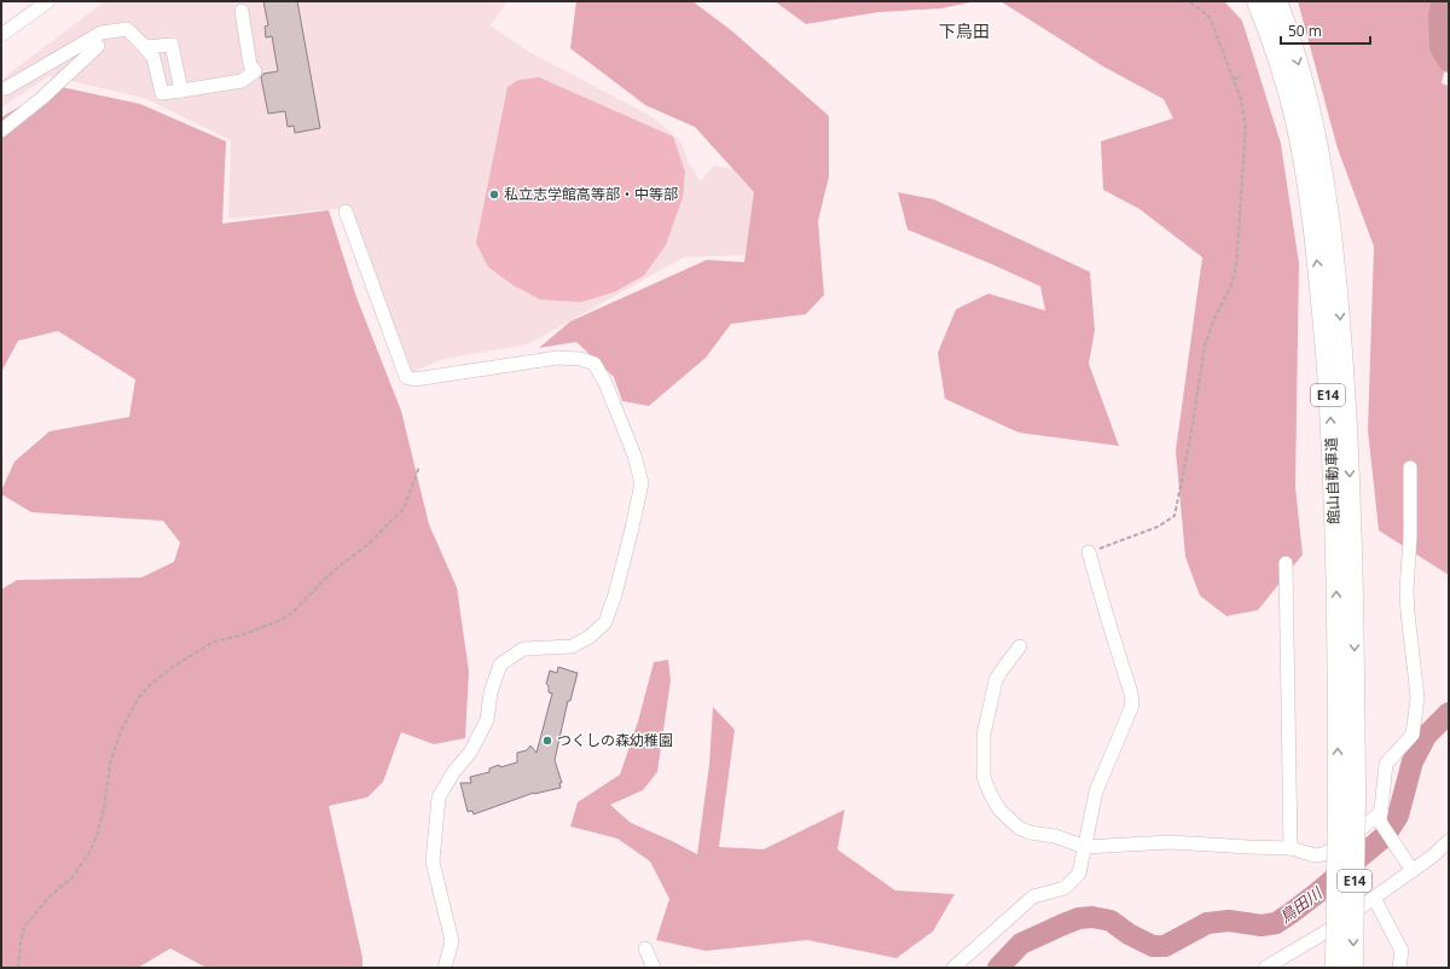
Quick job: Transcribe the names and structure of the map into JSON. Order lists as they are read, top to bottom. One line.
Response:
{"streets":{"highway":["E14","館山自動車道"]},"districts":["下烏田"],"water":["鳥田川"],"places":["私立志学館高等部・中等部","つくしの森幼稚園"],"scale_bar":"50 m"}
